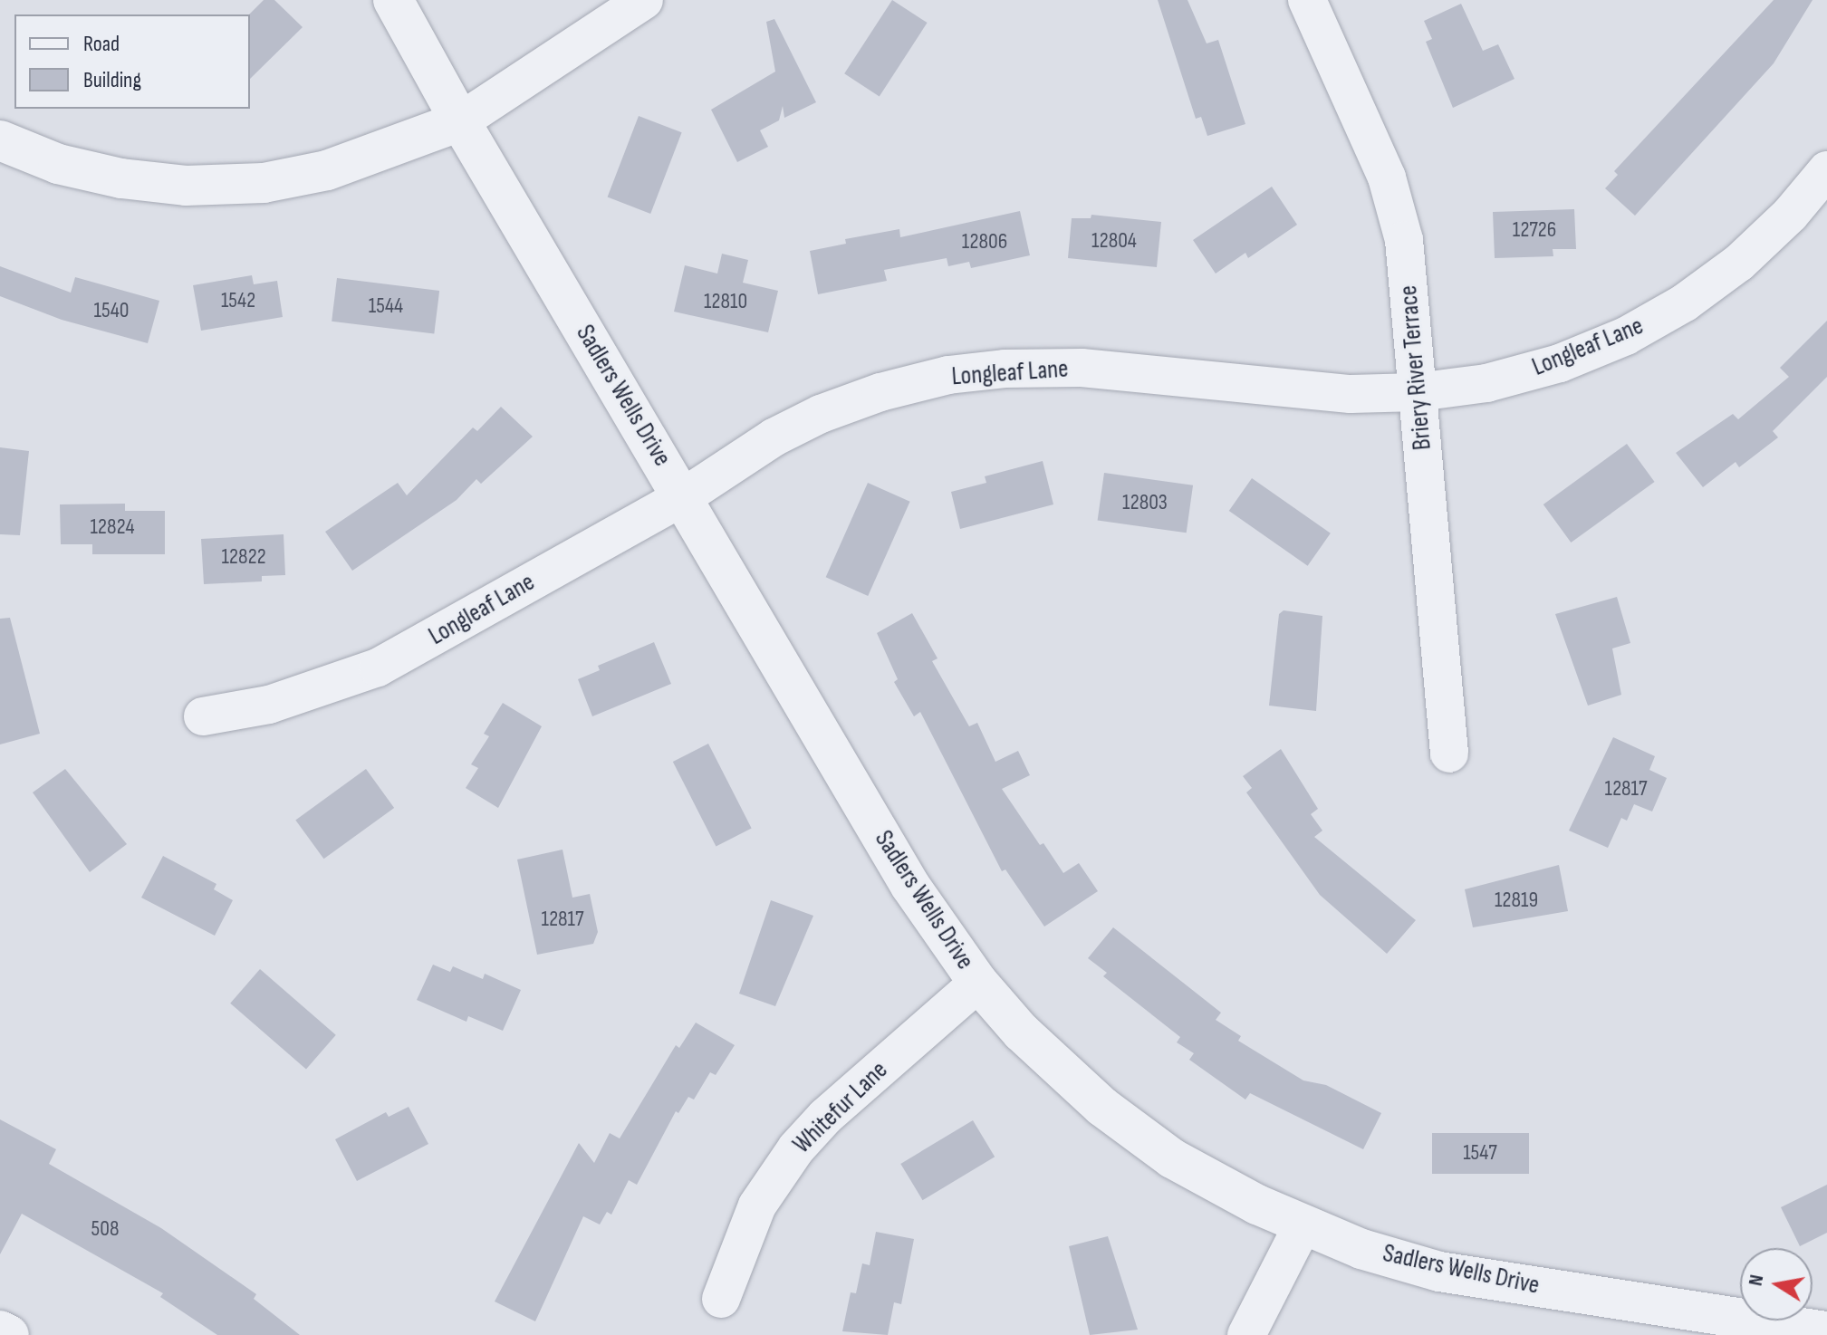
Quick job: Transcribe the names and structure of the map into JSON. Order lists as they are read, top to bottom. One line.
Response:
{"streets":{"street":["Longleaf Lane","Briery River Terrace","Sadlers Wells Drive","Whitefur Lane"]},"crossings":[["Longleaf Lane","Briery River Terrace"],["Longleaf Lane","Sadlers Wells Drive"],["Sadlers Wells Drive","Whitefur Lane"]],"house_numbers":["12726","12804","12806","1542","12810","1544","1540","12803","12824","12822","12817","12819","12817","1547","508"],"legend":["Road","Building"],"north":"left"}
